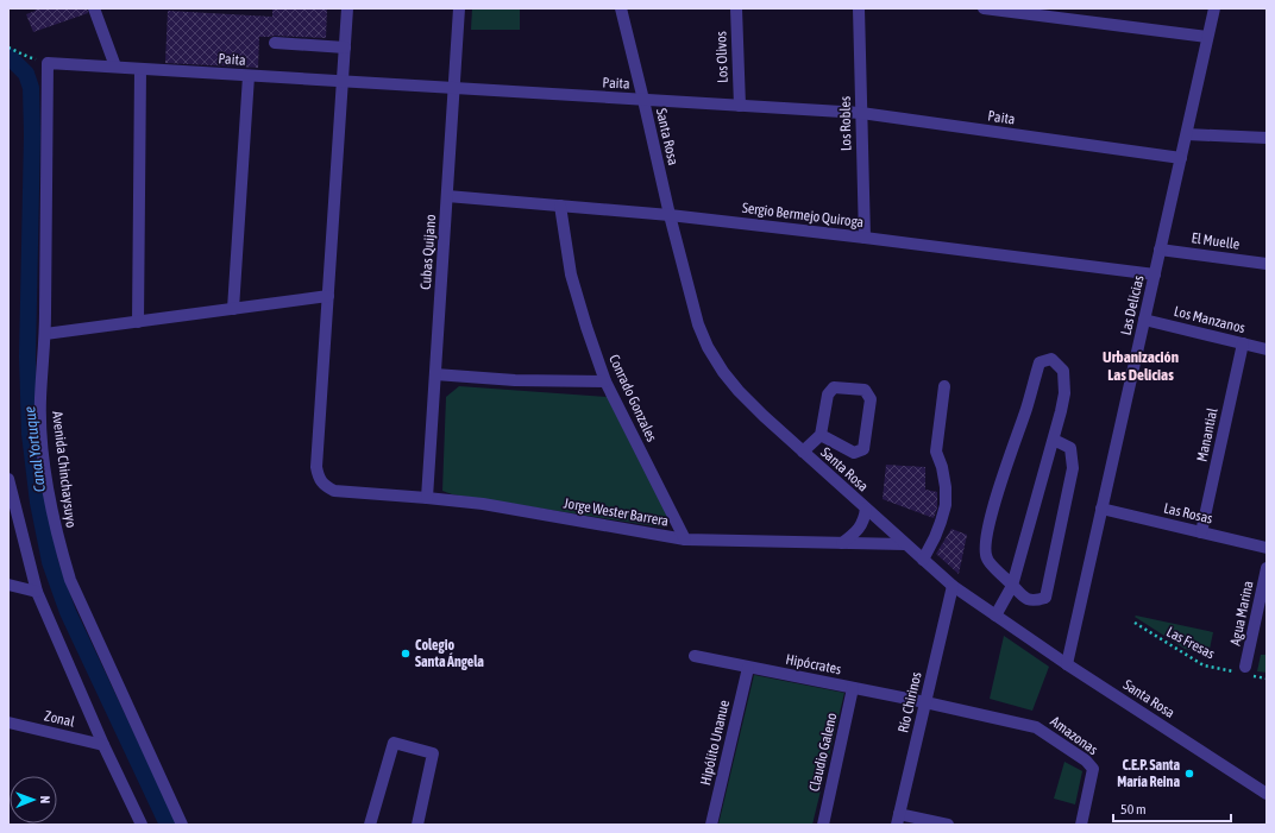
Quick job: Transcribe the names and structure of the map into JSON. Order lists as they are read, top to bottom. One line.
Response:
{"streets":{"street":["Los Olivos","Paita","Los Robles","Santa Rosa","Sergio Bermejo Quiroga","El Muelle","Cubas Quijano","Las Delicias","Los Manzanos","Conrado Gonzales","Manantial","Avenida Chinchaysuyo","Jorge Wester Barrera","Las Rosas","Agua Marina","Hipócrates","Río Chirinos","Zonal","Amazonas","Hipólito Unanue","Claudio Galeno"],"path":["Las Fresas"]},"crossings":[["Los Olivos","Paita"],["Paita","Los Robles"],["Paita","Santa Rosa"],["Paita","Cubas Quijano"],["Paita","Las Delicias"],["Paita","Avenida Chinchaysuyo"],["Los Robles","Sergio Bermejo Quiroga"],["Santa Rosa","Sergio Bermejo Quiroga"],["Santa Rosa","Las Delicias"],["Santa Rosa","Jorge Wester Barrera"],["Santa Rosa","Río Chirinos"],["Sergio Bermejo Quiroga","Cubas Quijano"],["Sergio Bermejo Quiroga","Las Delicias"],["Sergio Bermejo Quiroga","Conrado Gonzales"],["El Muelle","Las Delicias"],["Cubas Quijano","Jorge Wester Barrera"],["Las Delicias","Los Manzanos"],["Las Delicias","Las Rosas"],["Los Manzanos","Manantial"],["Conrado Gonzales","Jorge Wester Barrera"],["Manantial","Las Rosas"],["Agua Marina","Las Fresas"],["Hipócrates","Río Chirinos"],["Hipócrates","Amazonas"],["Hipócrates","Hipólito Unanue"],["Hipócrates","Claudio Galeno"],["Río Chirinos","Amazonas"]],"districts":["Urbanización Las Delicias"],"water":["Canal Yortuque"],"places":["Colegio Santa Ángela","C.E.P. Santa María Reina"],"scale_bar":"50 m","north":"right"}
